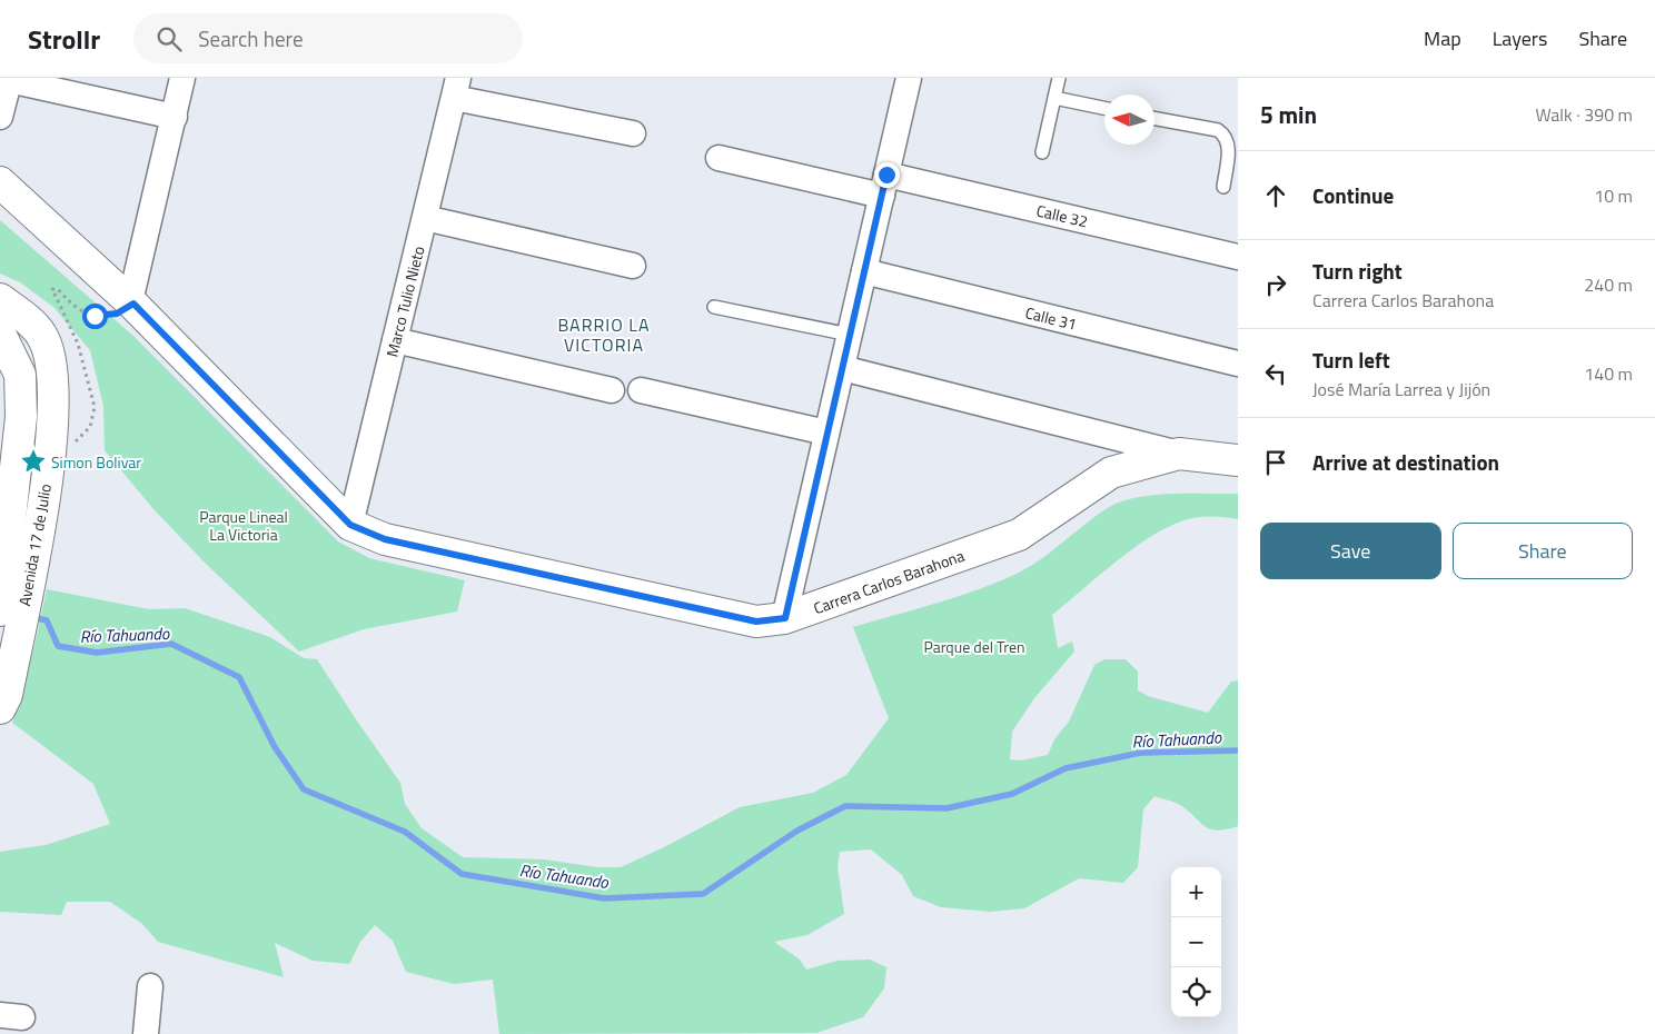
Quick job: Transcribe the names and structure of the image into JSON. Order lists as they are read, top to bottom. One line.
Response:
{"streets":{"street":["Calle 32","Marco Tulio Nieto","Calle 31","Avenida 17 de Julio","Carrera Carlos Barahona"]},"crossings":[["Marco Tulio Nieto","Carrera Carlos Barahona"]],"districts":["BARRIO LA VICTORIA"],"water":["Río Tahuando"],"parks":["Parque Lineal La Victoria","Parque del Tren"],"places":{"place":["Simon Bolivar"]},"north":"left","page":{"header":"Strollr","search":"Search here","nav":["Map","Layers","Share"],"heading":["5 min","Walk · 390 m"],"list":[["Continue","10 m"],["Turn right","Carrera Carlos Barahona","240 m"],["Turn left","José María Larrea y Jijón","140 m"],"Arrive at destination"],"buttons":["Save","Share"],"map_buttons":["+","−"]}}
